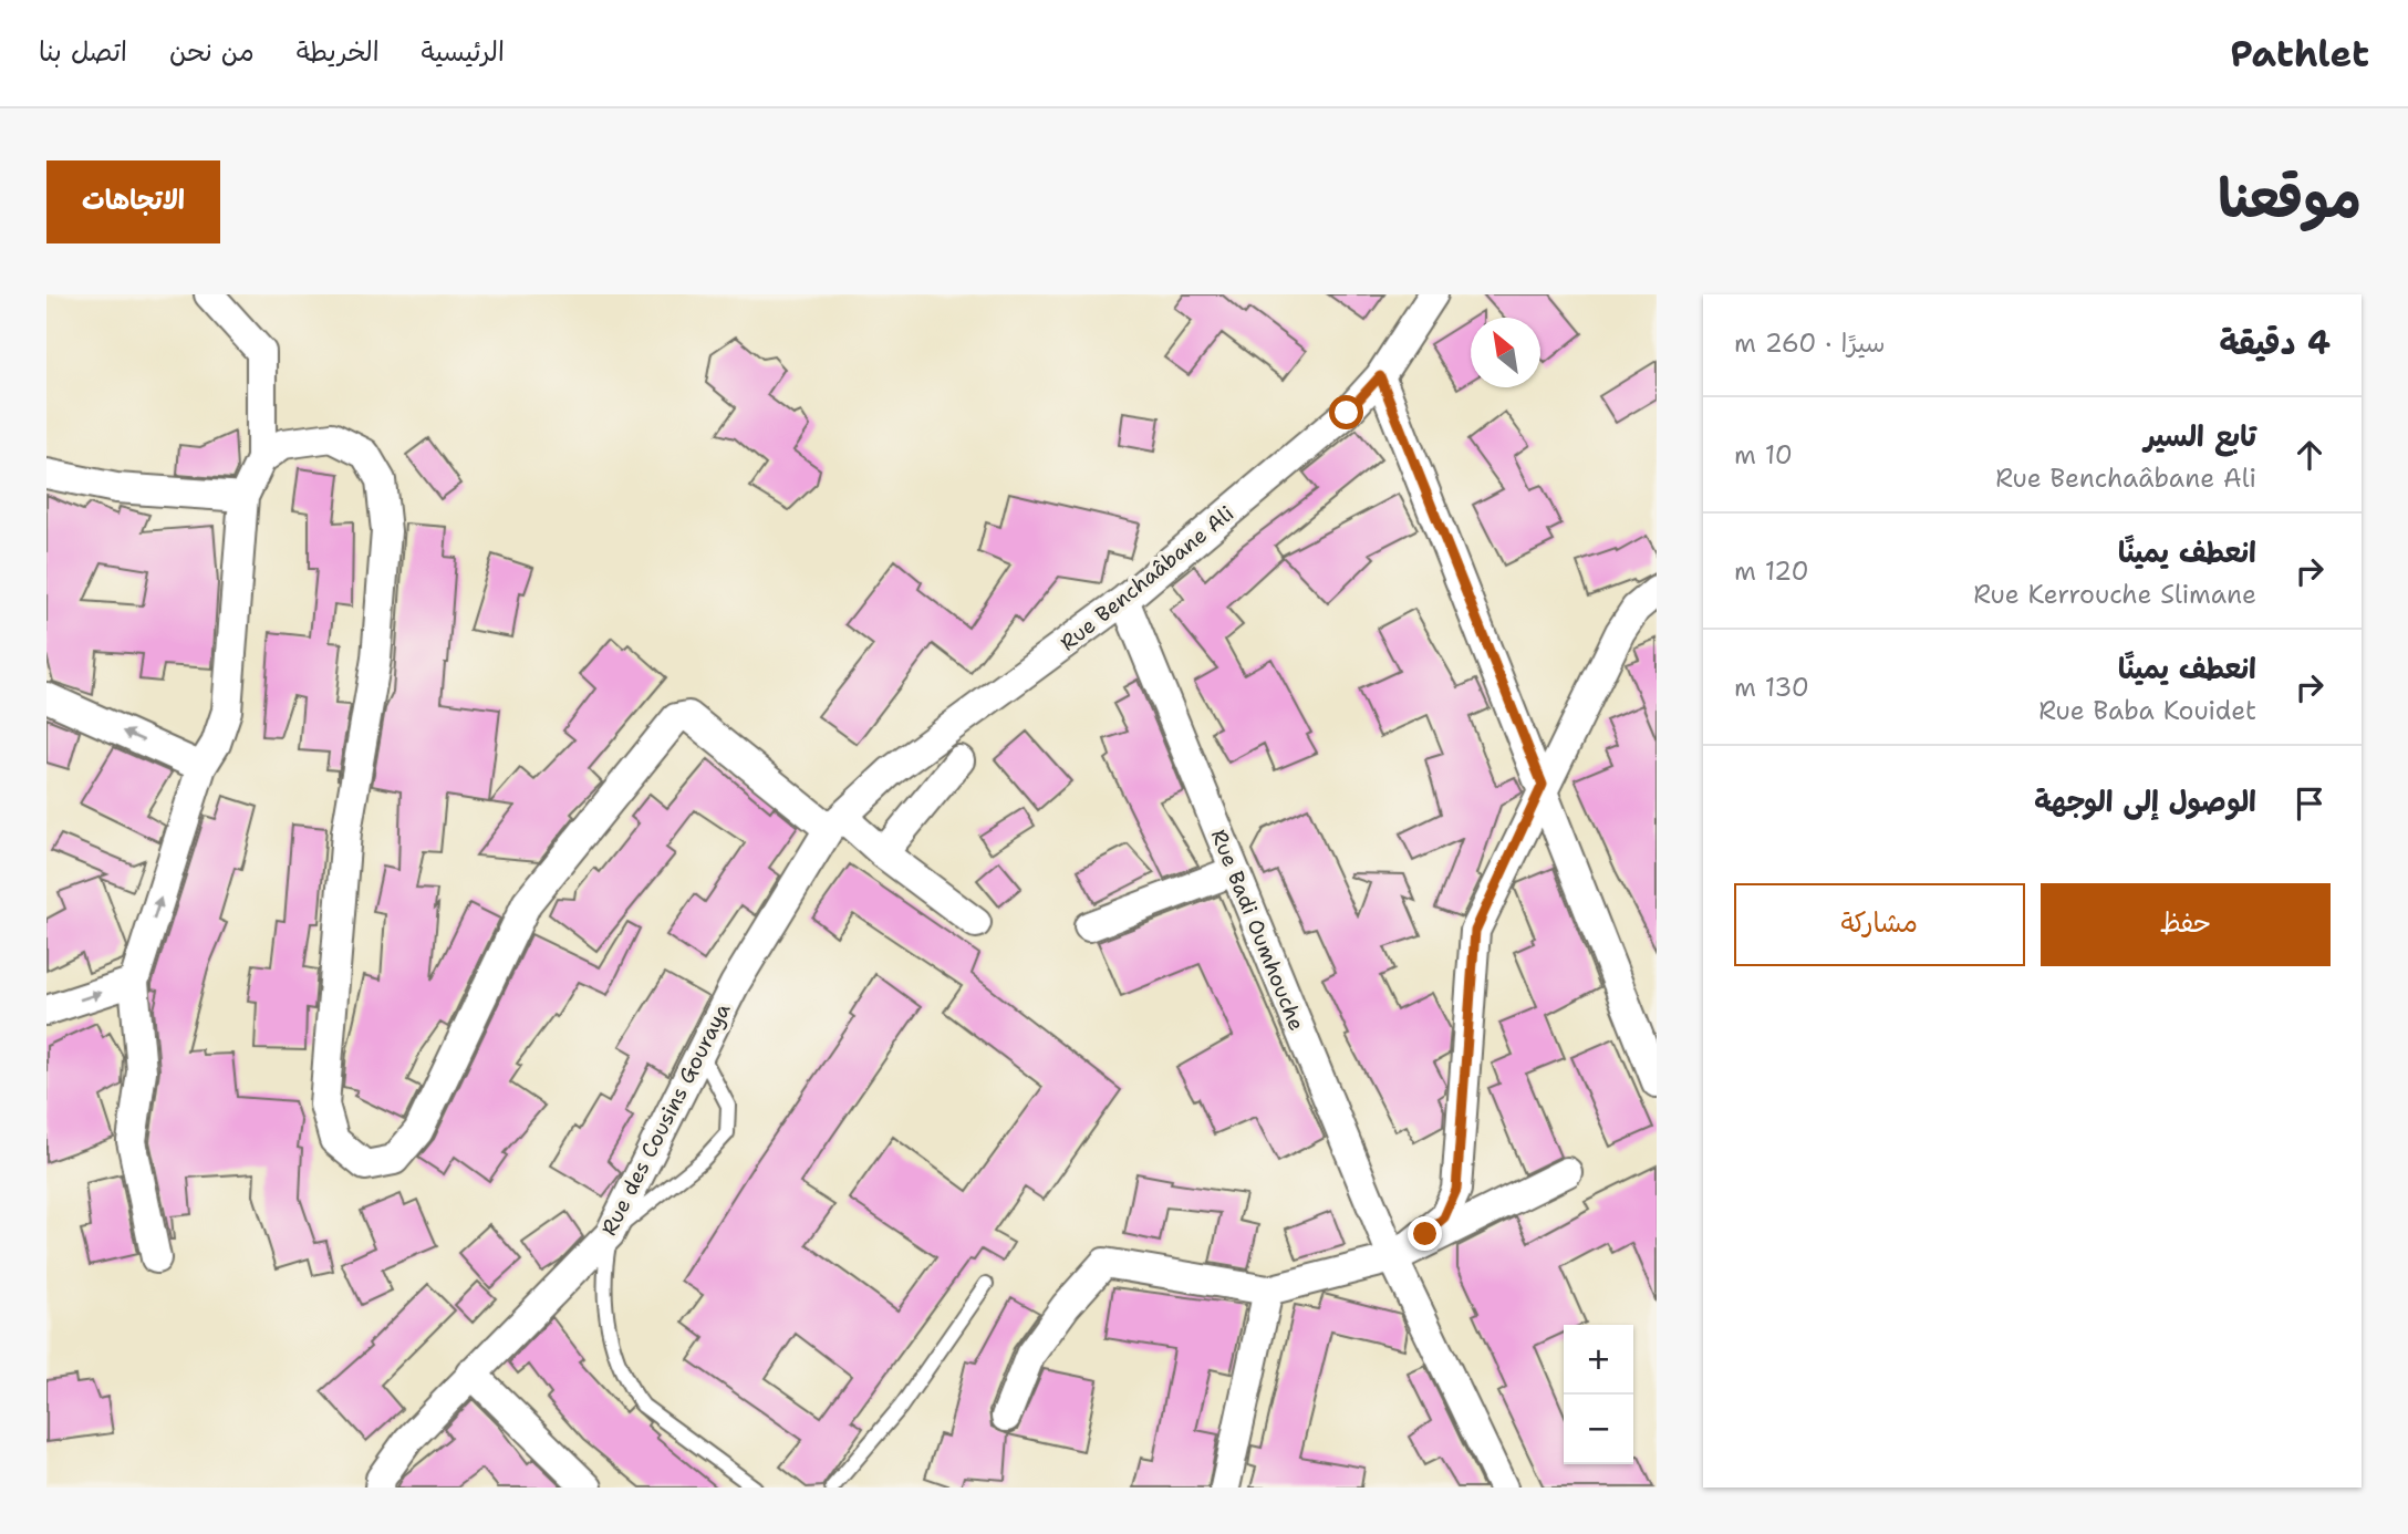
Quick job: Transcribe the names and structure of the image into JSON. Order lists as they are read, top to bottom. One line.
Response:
{"streets":{"street":["Rue Benchaâbane Ali","Rue Badi Oumhouche","Rue des Cousins Gouraya"]},"crossings":[["Rue Benchaâbane Ali","Rue Badi Oumhouche"],["Rue Benchaâbane Ali","Rue des Cousins Gouraya"]],"north":"top left","page":{"header":"Pathlet","nav":["الرئيسية","الخريطة","من نحن","اتصل بنا"],"title":"موقعنا","buttons":["الاتجاهات",["حفظ","مشاركة"]],"heading":["4 دقيقة","سيرًا · 260 m"],"list":[["تابع السير","Rue Benchaâbane Ali","10 m"],["انعطف يمينًا","Rue Kerrouche Slimane","120 m"],["انعطف يمينًا","Rue Baba Kouidet","130 m"],"الوصول إلى الوجهة"],"map_buttons":["+","−"]}}
